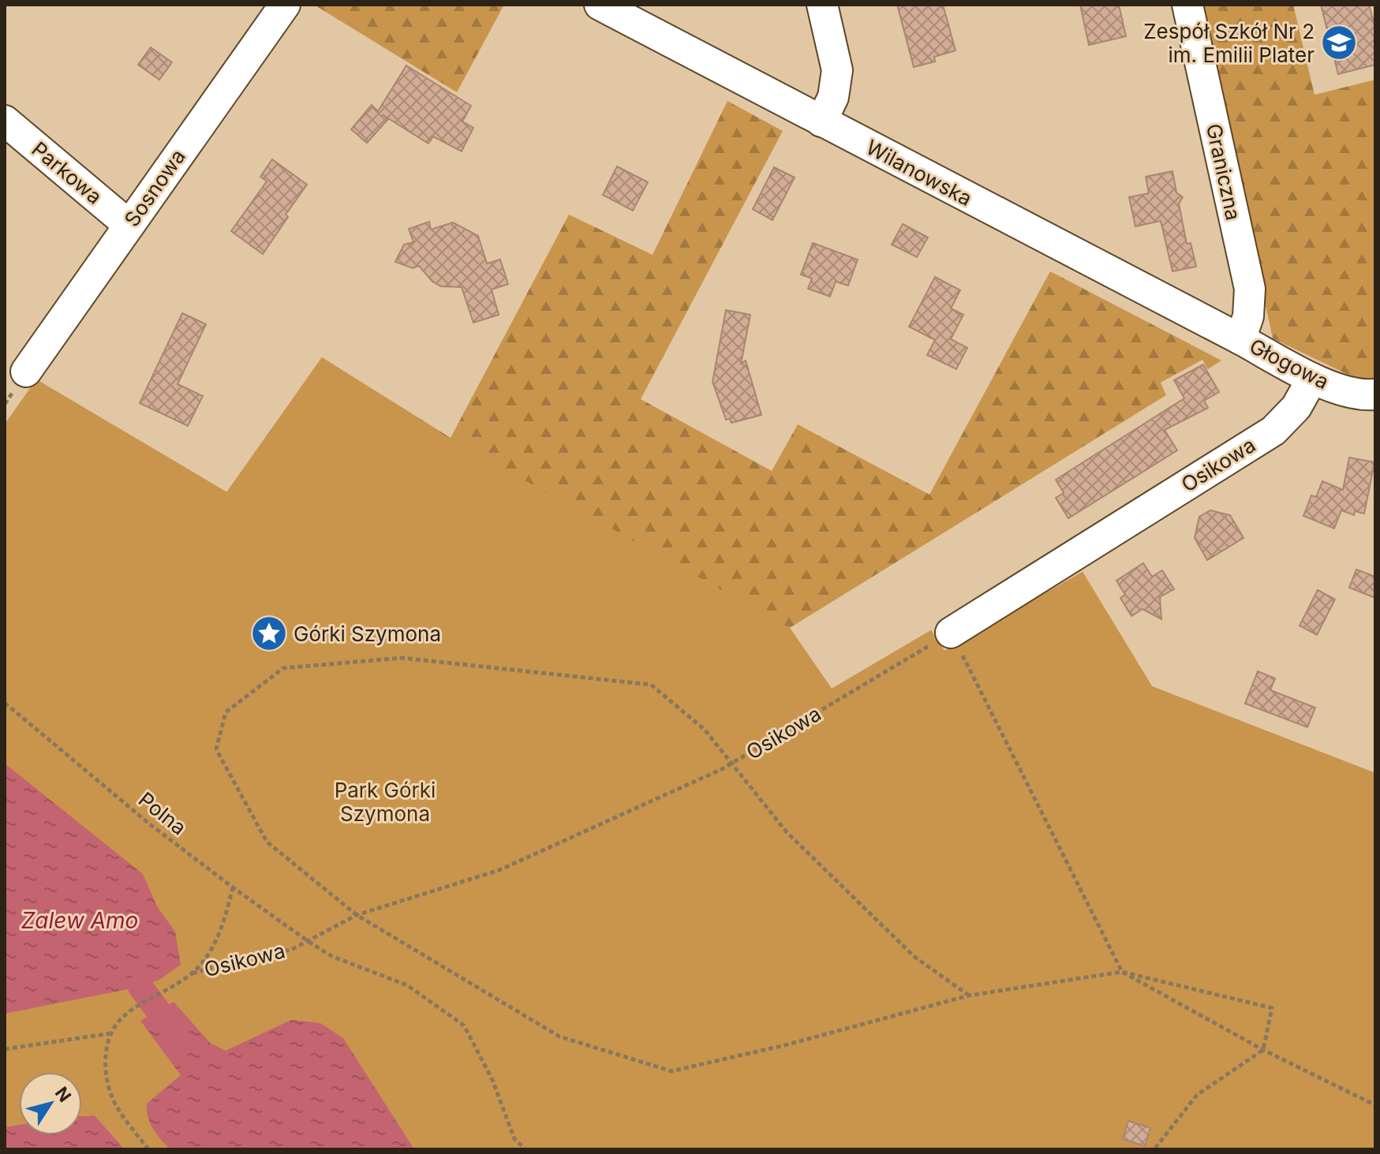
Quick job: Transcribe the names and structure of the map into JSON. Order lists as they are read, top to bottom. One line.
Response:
{"streets":{"street":["Graniczna","Parkowa","Wilanowska","Sosnowa","Głogowa","Osikowa"],"path":["Polna"]},"crossings":[["Graniczna","Wilanowska"],["Graniczna","Głogowa"],["Parkowa","Sosnowa"],["Wilanowska","Głogowa"],["Głogowa","Osikowa"],["Osikowa","Polna"]],"water":["Zalew Amo"],"parks":["Park Górki Szymona"],"places":{"school or university":["Zespół Szkół Nr 2 im. Emilii Plater"],"place":["Górki Szymona"]},"north":"top right"}
